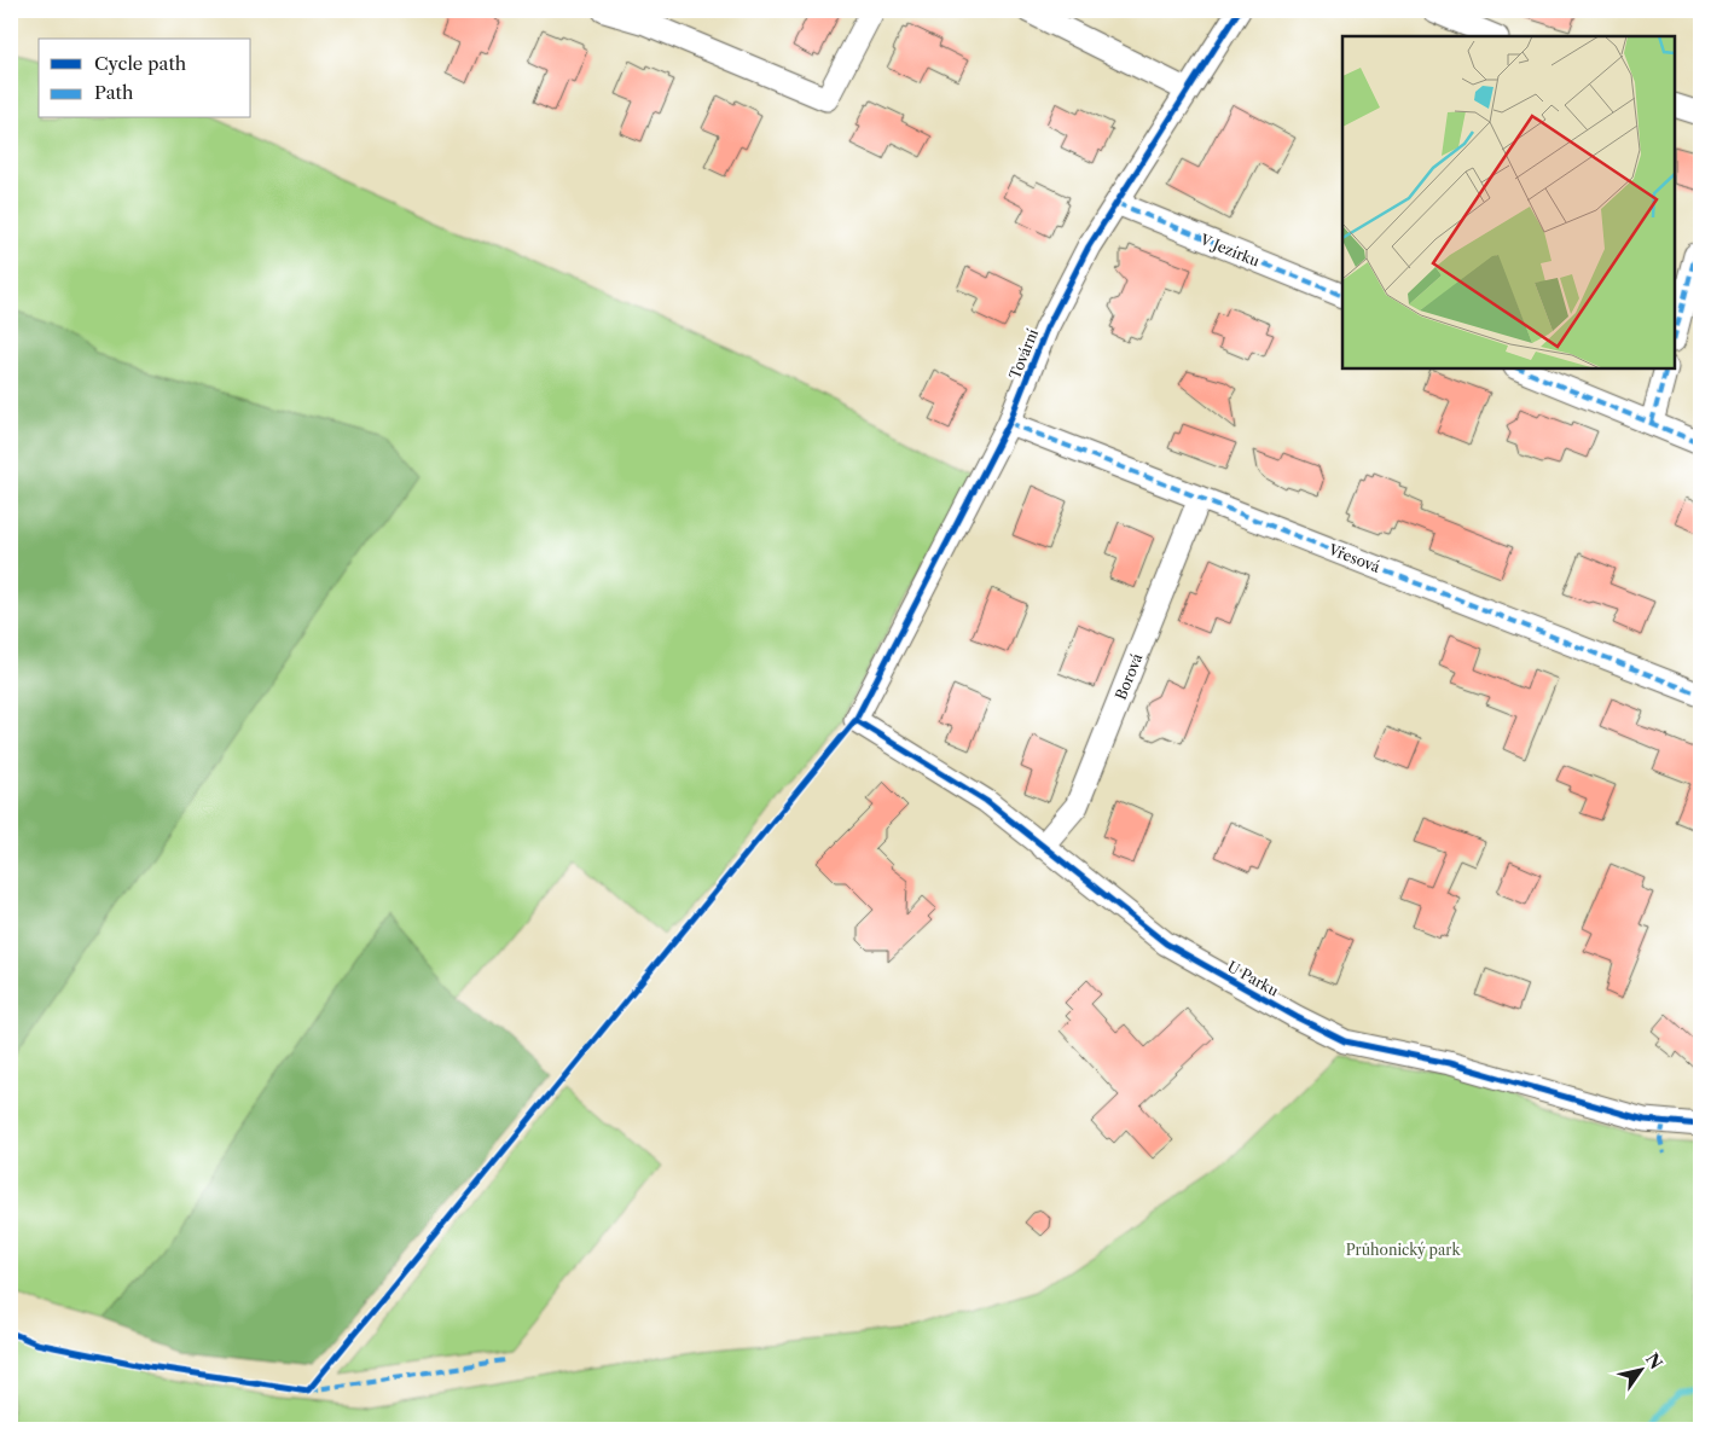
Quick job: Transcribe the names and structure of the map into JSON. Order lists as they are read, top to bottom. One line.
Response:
{"streets":{"street":["V Jezírku","Tovární","Vřesová","Borová","U Parku"]},"crossings":[["V Jezírku","Tovární"],["Tovární","Vřesová"],["Tovární","U Parku"],["Vřesová","Borová"],["Borová","U Parku"]],"parks":["Průhonický park"],"legend":["Cycle path","Path"],"north":"top right"}
